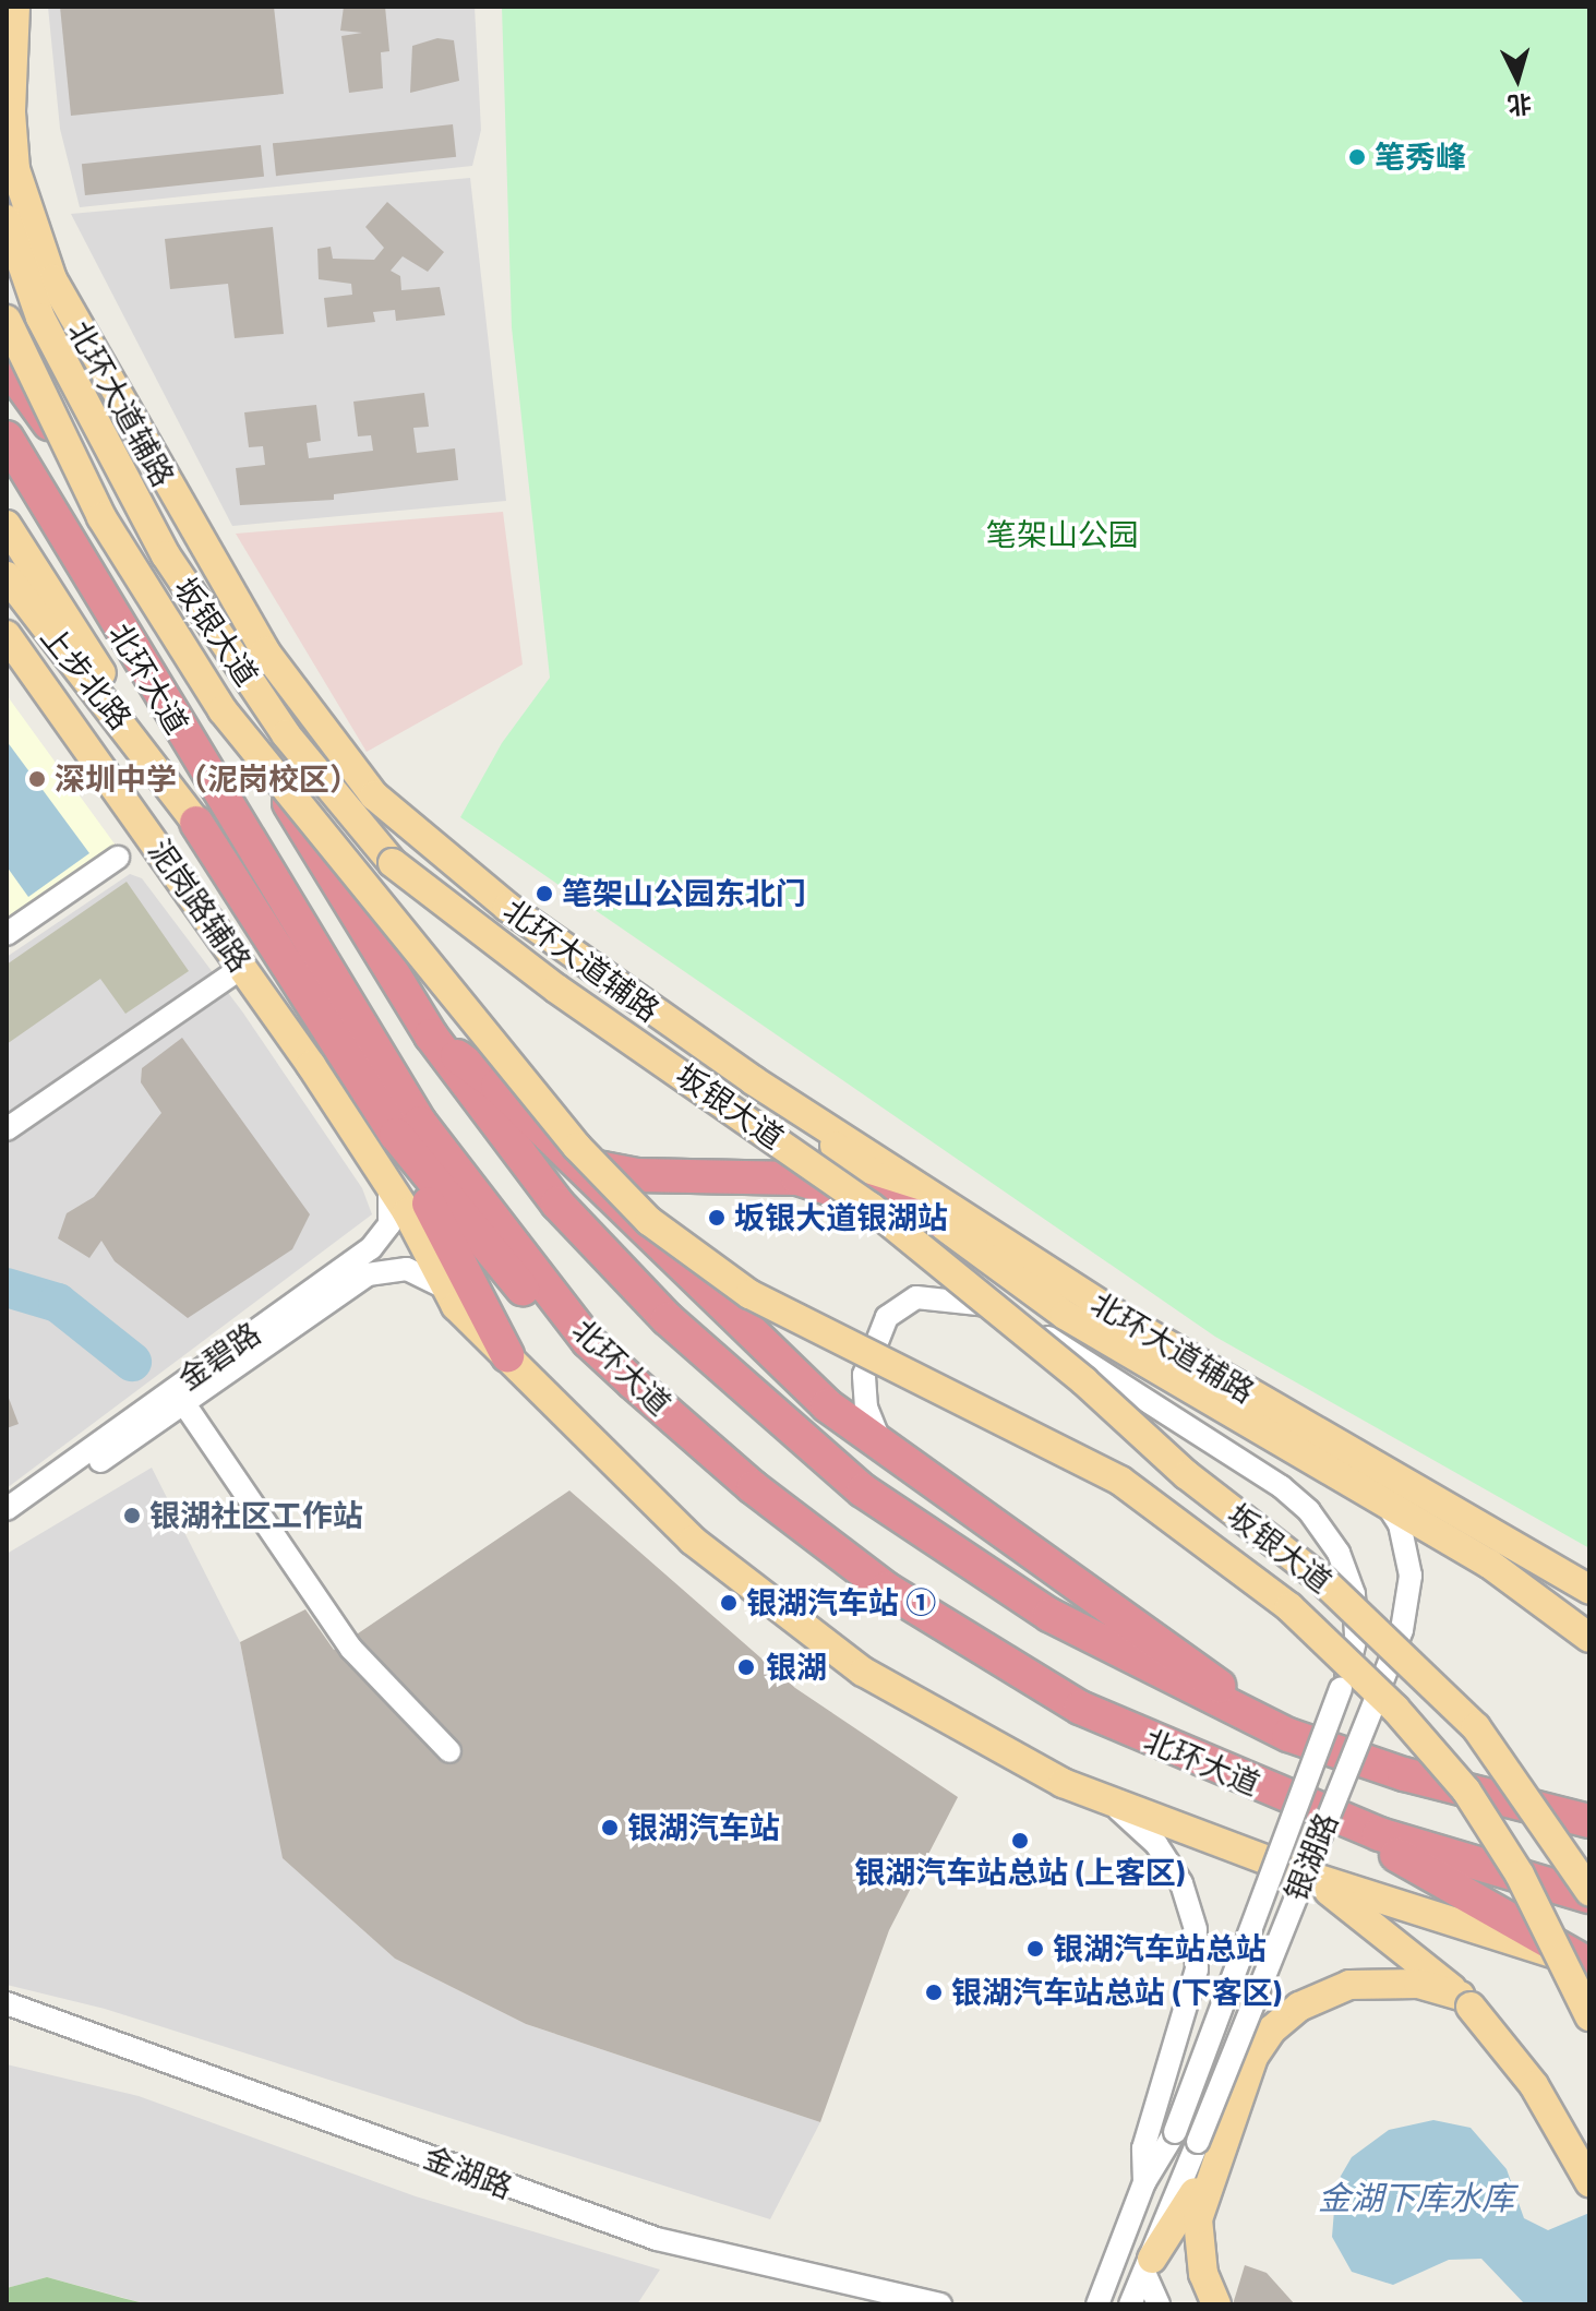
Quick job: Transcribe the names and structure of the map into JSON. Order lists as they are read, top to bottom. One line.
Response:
{"streets":{"highway":["北环大道"],"main road":["北环大道辅路","坂银大道","上步北路","泥岗路辅路"],"street":["金碧路","银湖路","金湖路"]},"crossings":[["坂银大道","北环大道"],["泥岗路辅路","金碧路"]],"water":["金湖下库水库"],"parks":["笔架山公园"],"places":["笔秀峰","深圳中学（泥岗校区）","笔架山公园东北门","坂银大道银湖站","银湖社区工作站","银湖汽车站 ①","银湖","银湖汽车站","银湖汽车站总站 (上客区)","银湖汽车站总站","银湖汽车站总站 (下客区)"],"north":"bottom"}
